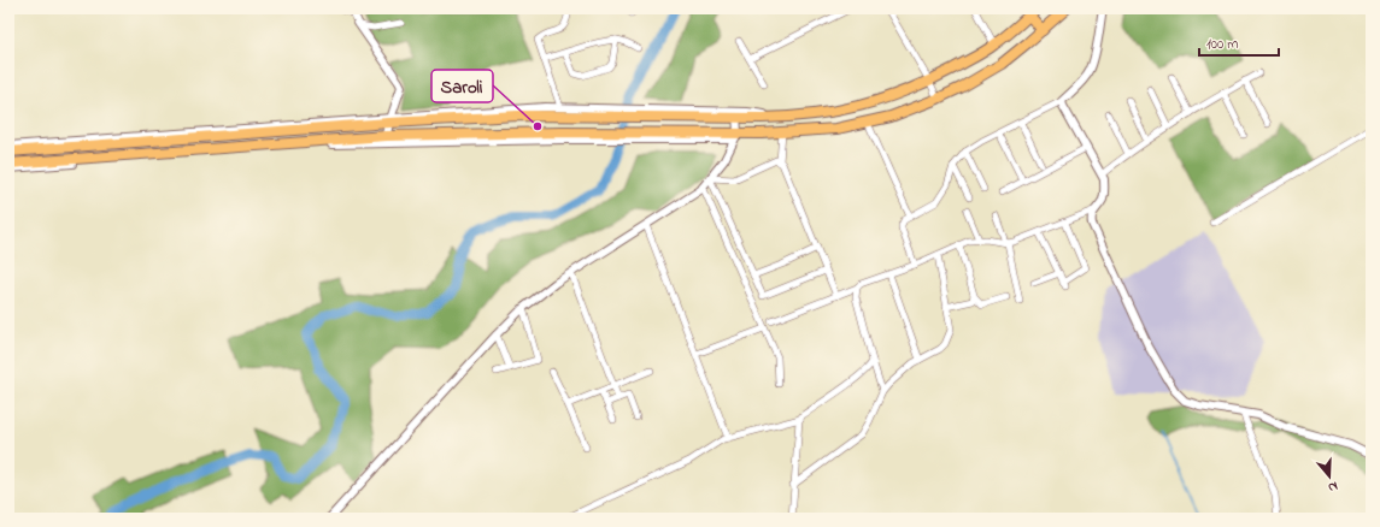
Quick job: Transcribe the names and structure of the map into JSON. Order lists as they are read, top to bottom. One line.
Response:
{"places":["Saroli"],"scale_bar":"100 m","north":"bottom"}
